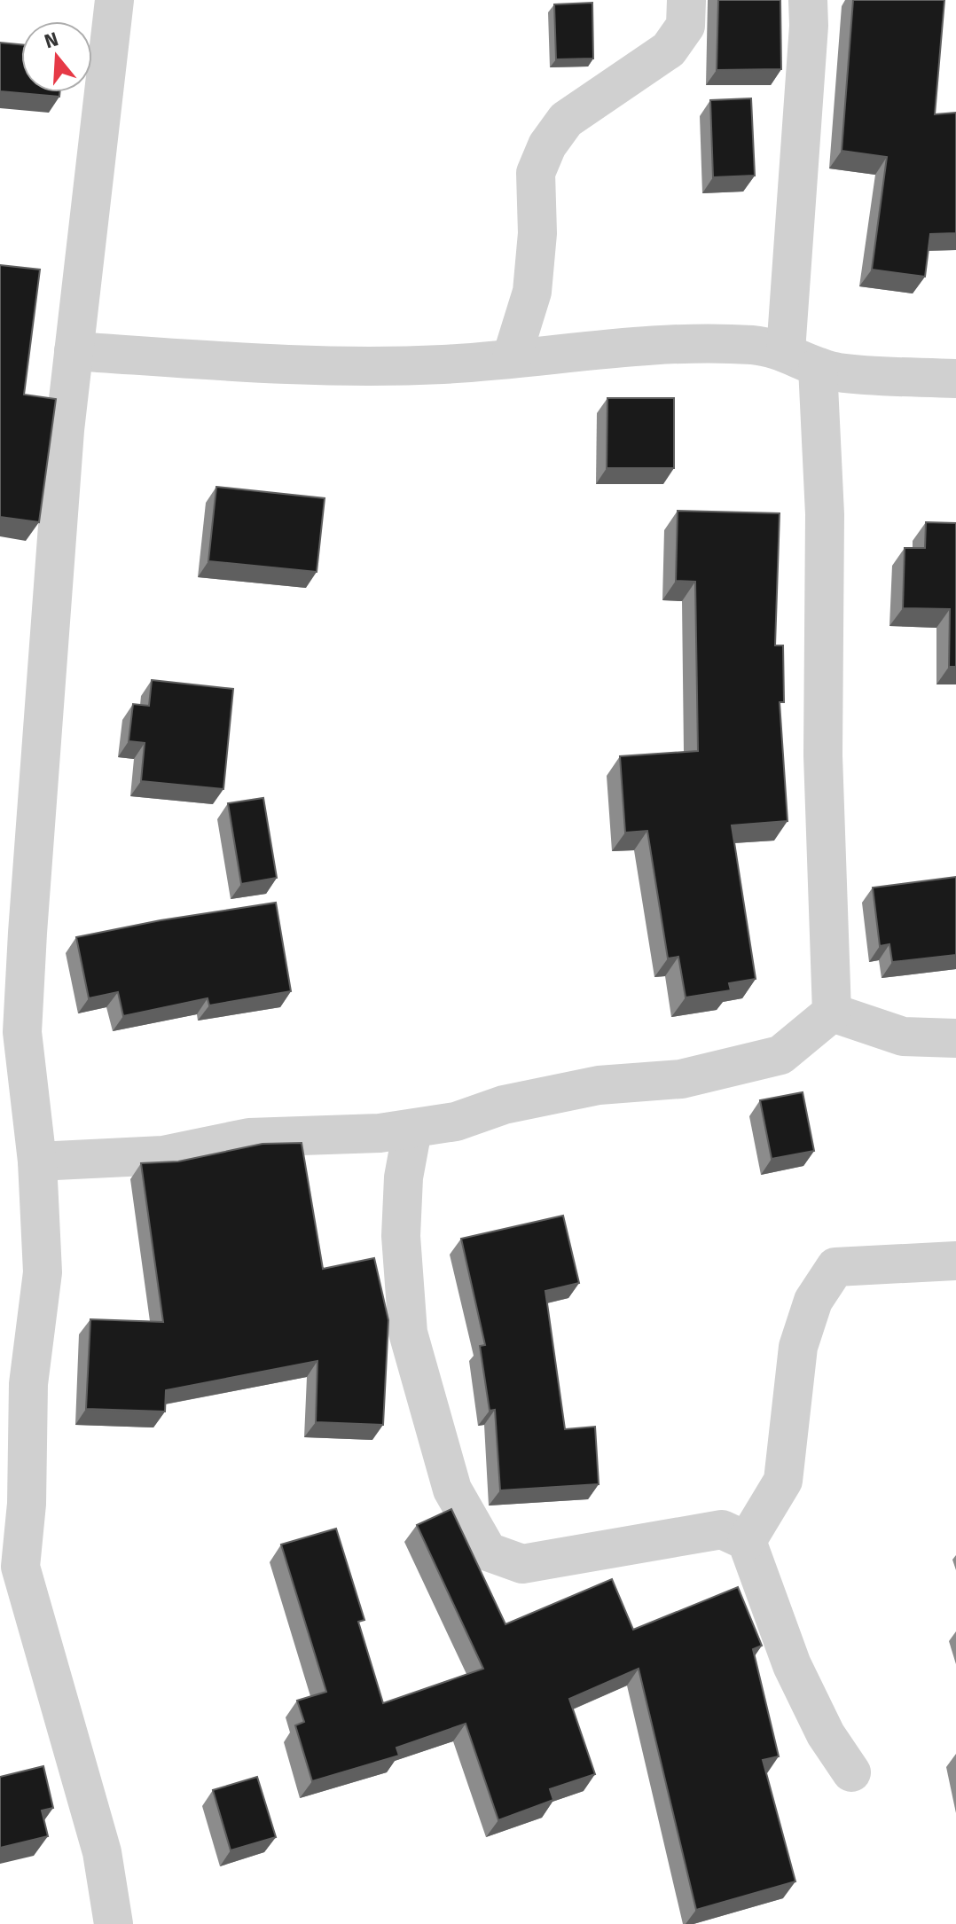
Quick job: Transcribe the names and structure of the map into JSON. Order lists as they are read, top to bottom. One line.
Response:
{"north":"top"}
